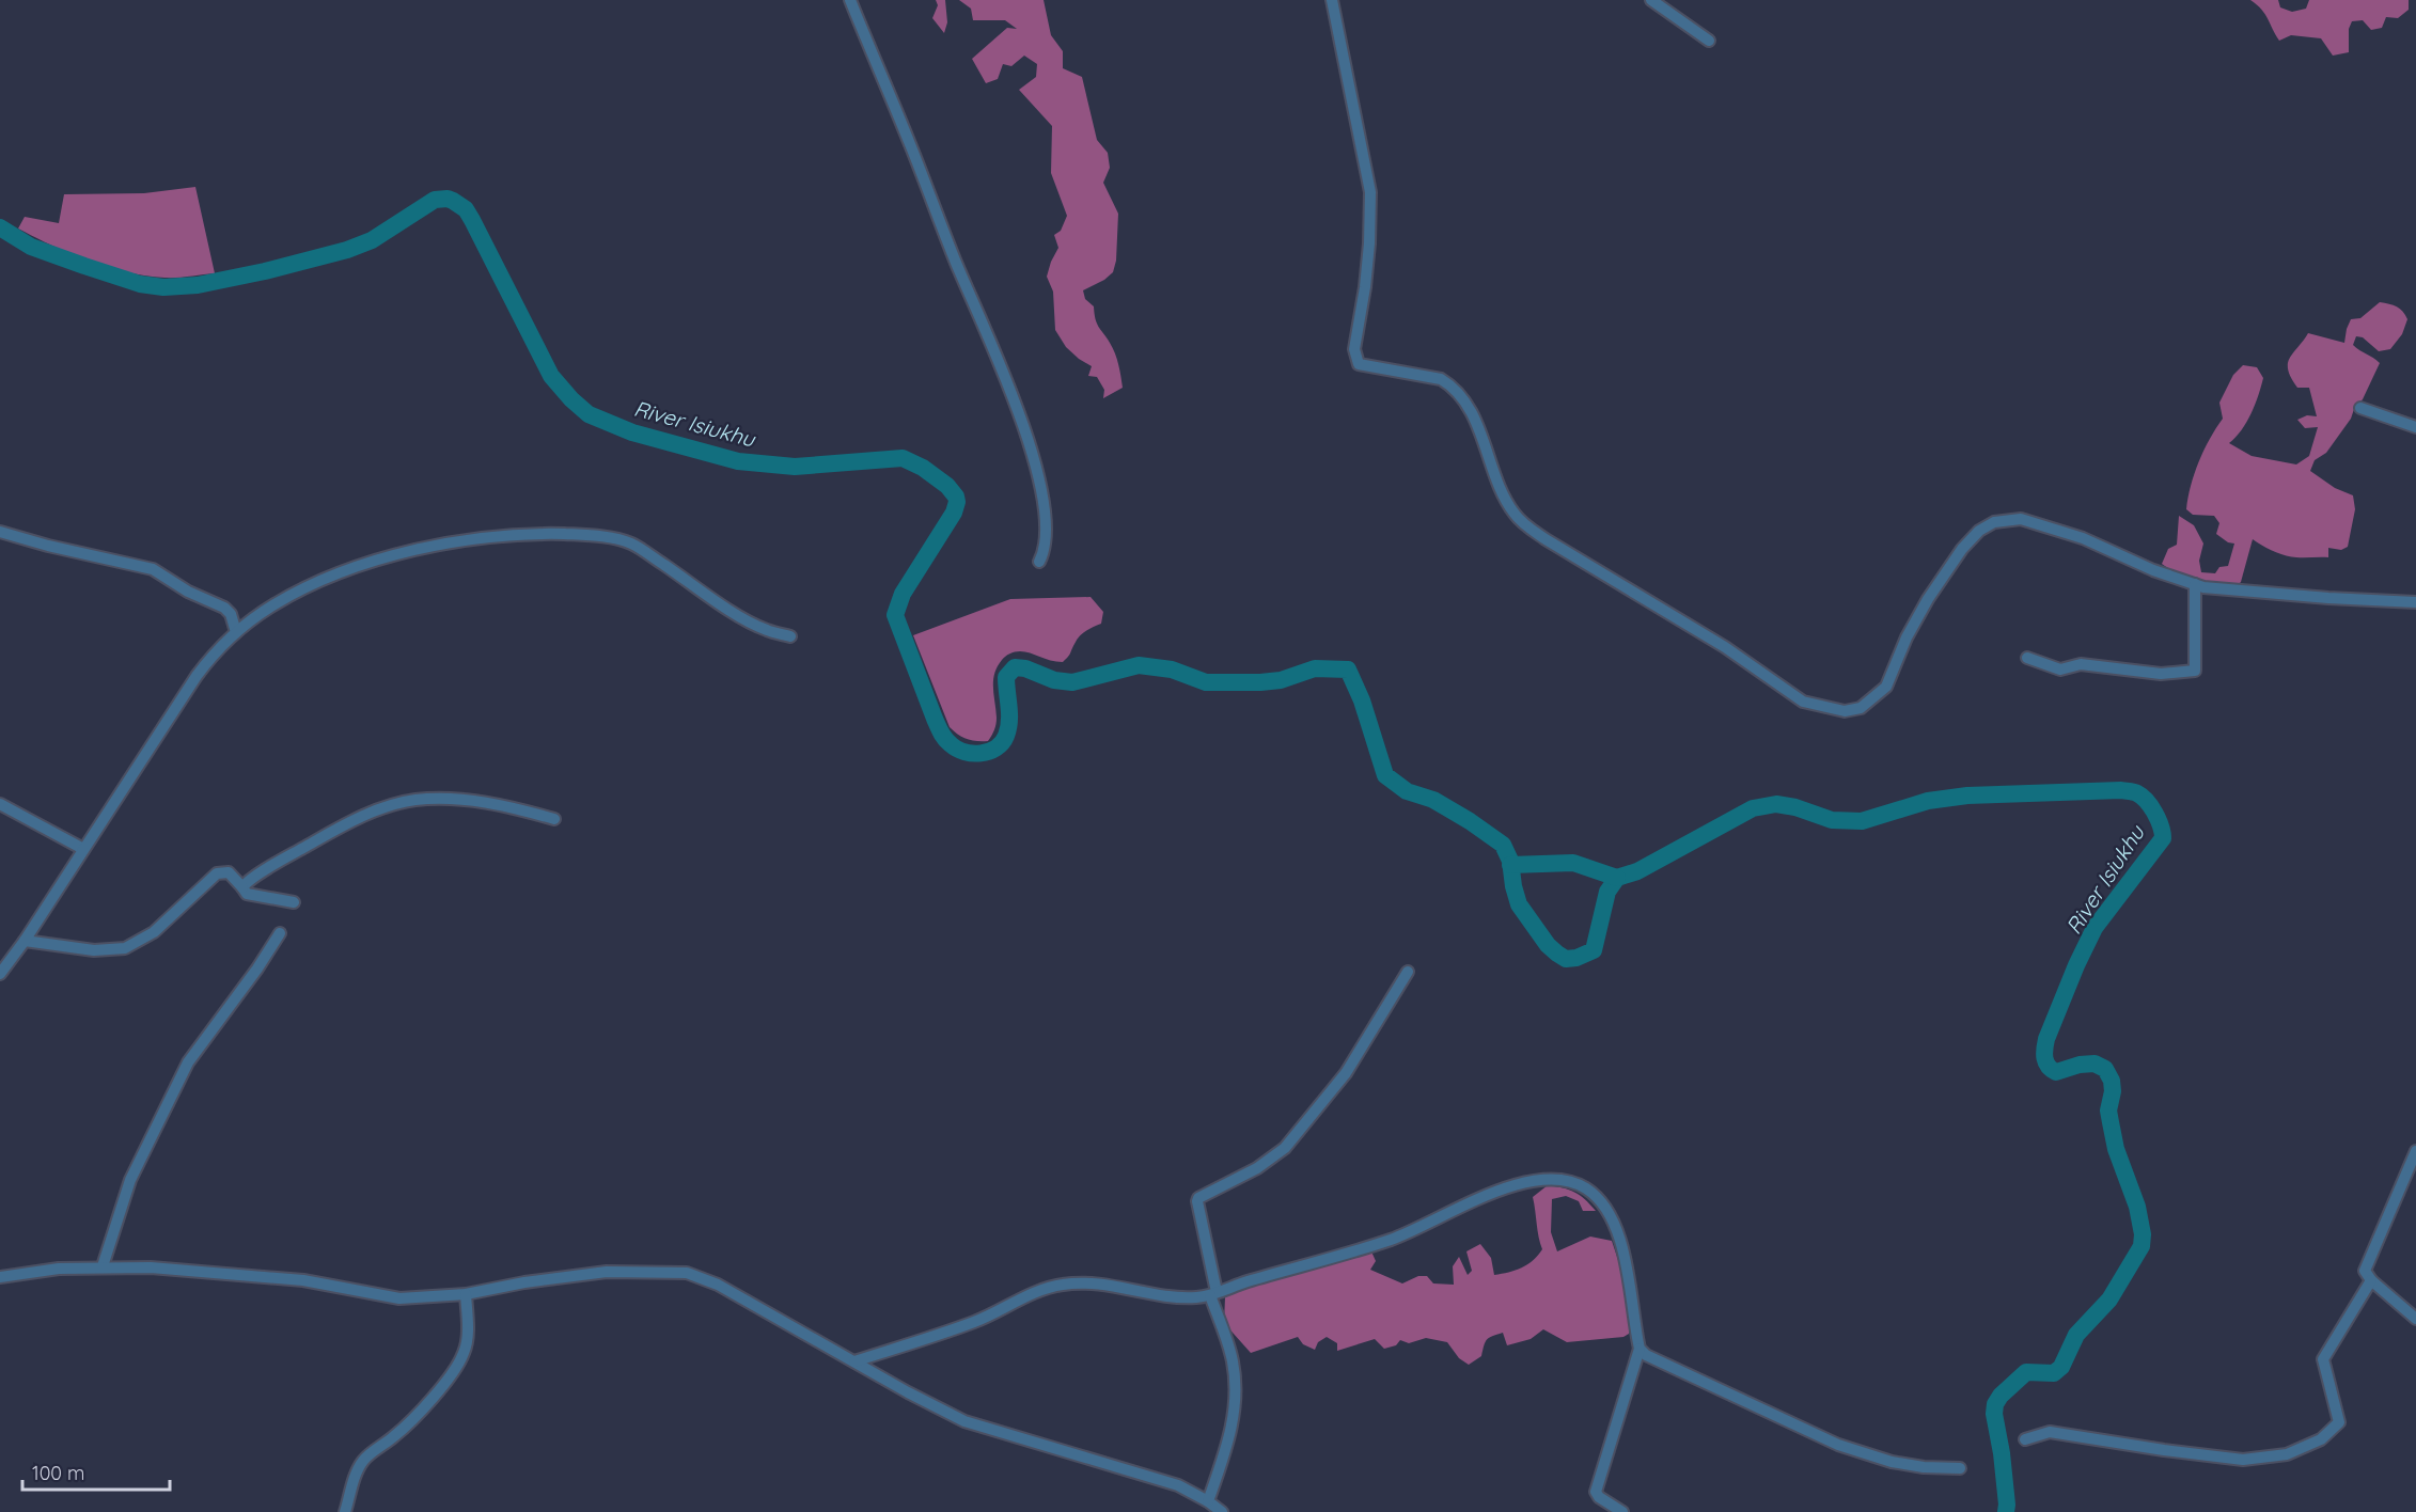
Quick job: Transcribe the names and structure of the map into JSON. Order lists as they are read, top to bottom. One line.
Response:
{"water":["River Isiukhu"],"scale_bar":"100 m"}
